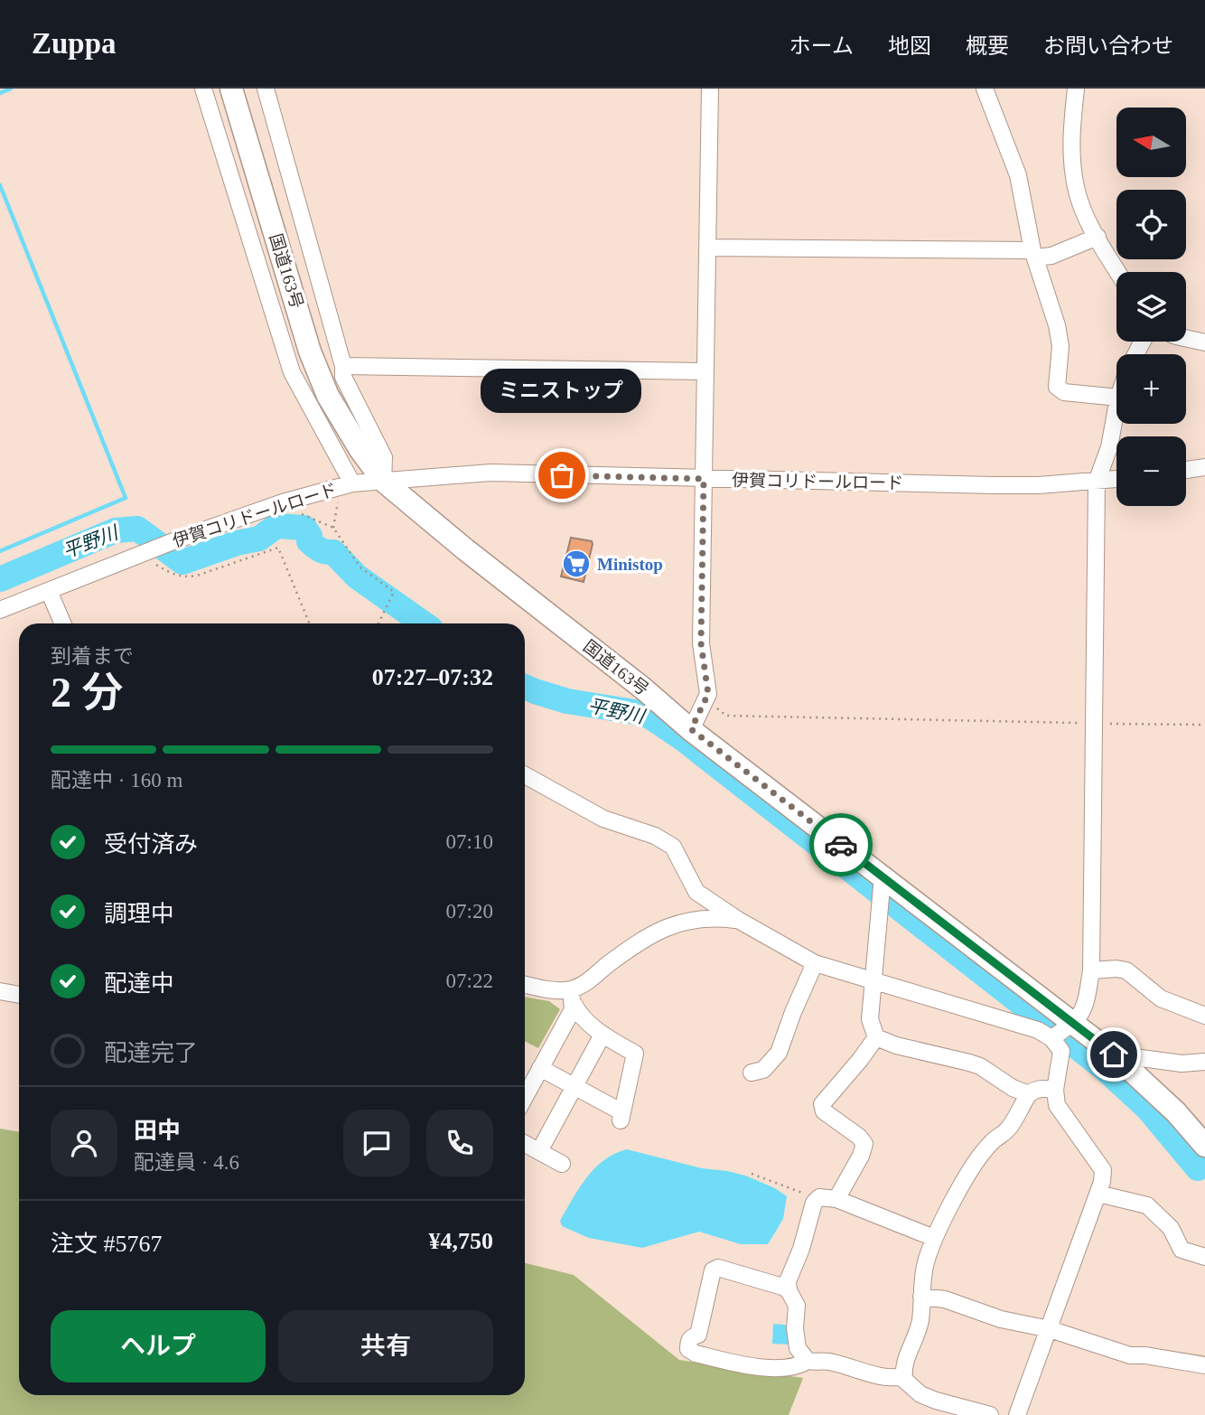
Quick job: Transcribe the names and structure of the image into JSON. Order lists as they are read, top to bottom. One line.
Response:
{"streets":{"highway":["国道163号"],"street":["伊賀コリドールロード"]},"crossings":[["国道163号","伊賀コリドールロード"]],"water":["平野川"],"places":{"other":["ミニストップ"],"supermarket":["Ministop"]},"north":"left","page":{"header":"Zuppa","nav":["ホーム","地図","概要","お問い合わせ"],"map_buttons":["+","−"],"bubble":"ミニストップ","heading":["2 分","到着まで","07:27–07:32"],"panel":["田中","配達員 · 4.6","注文 #5767","¥4,750"],"bar":"配達中 · 160 m","list":[["受付済み","07:10"],["調理中","07:20"],["配達中","07:22"],"配達完了"],"buttons":["ヘルプ","共有"]}}
